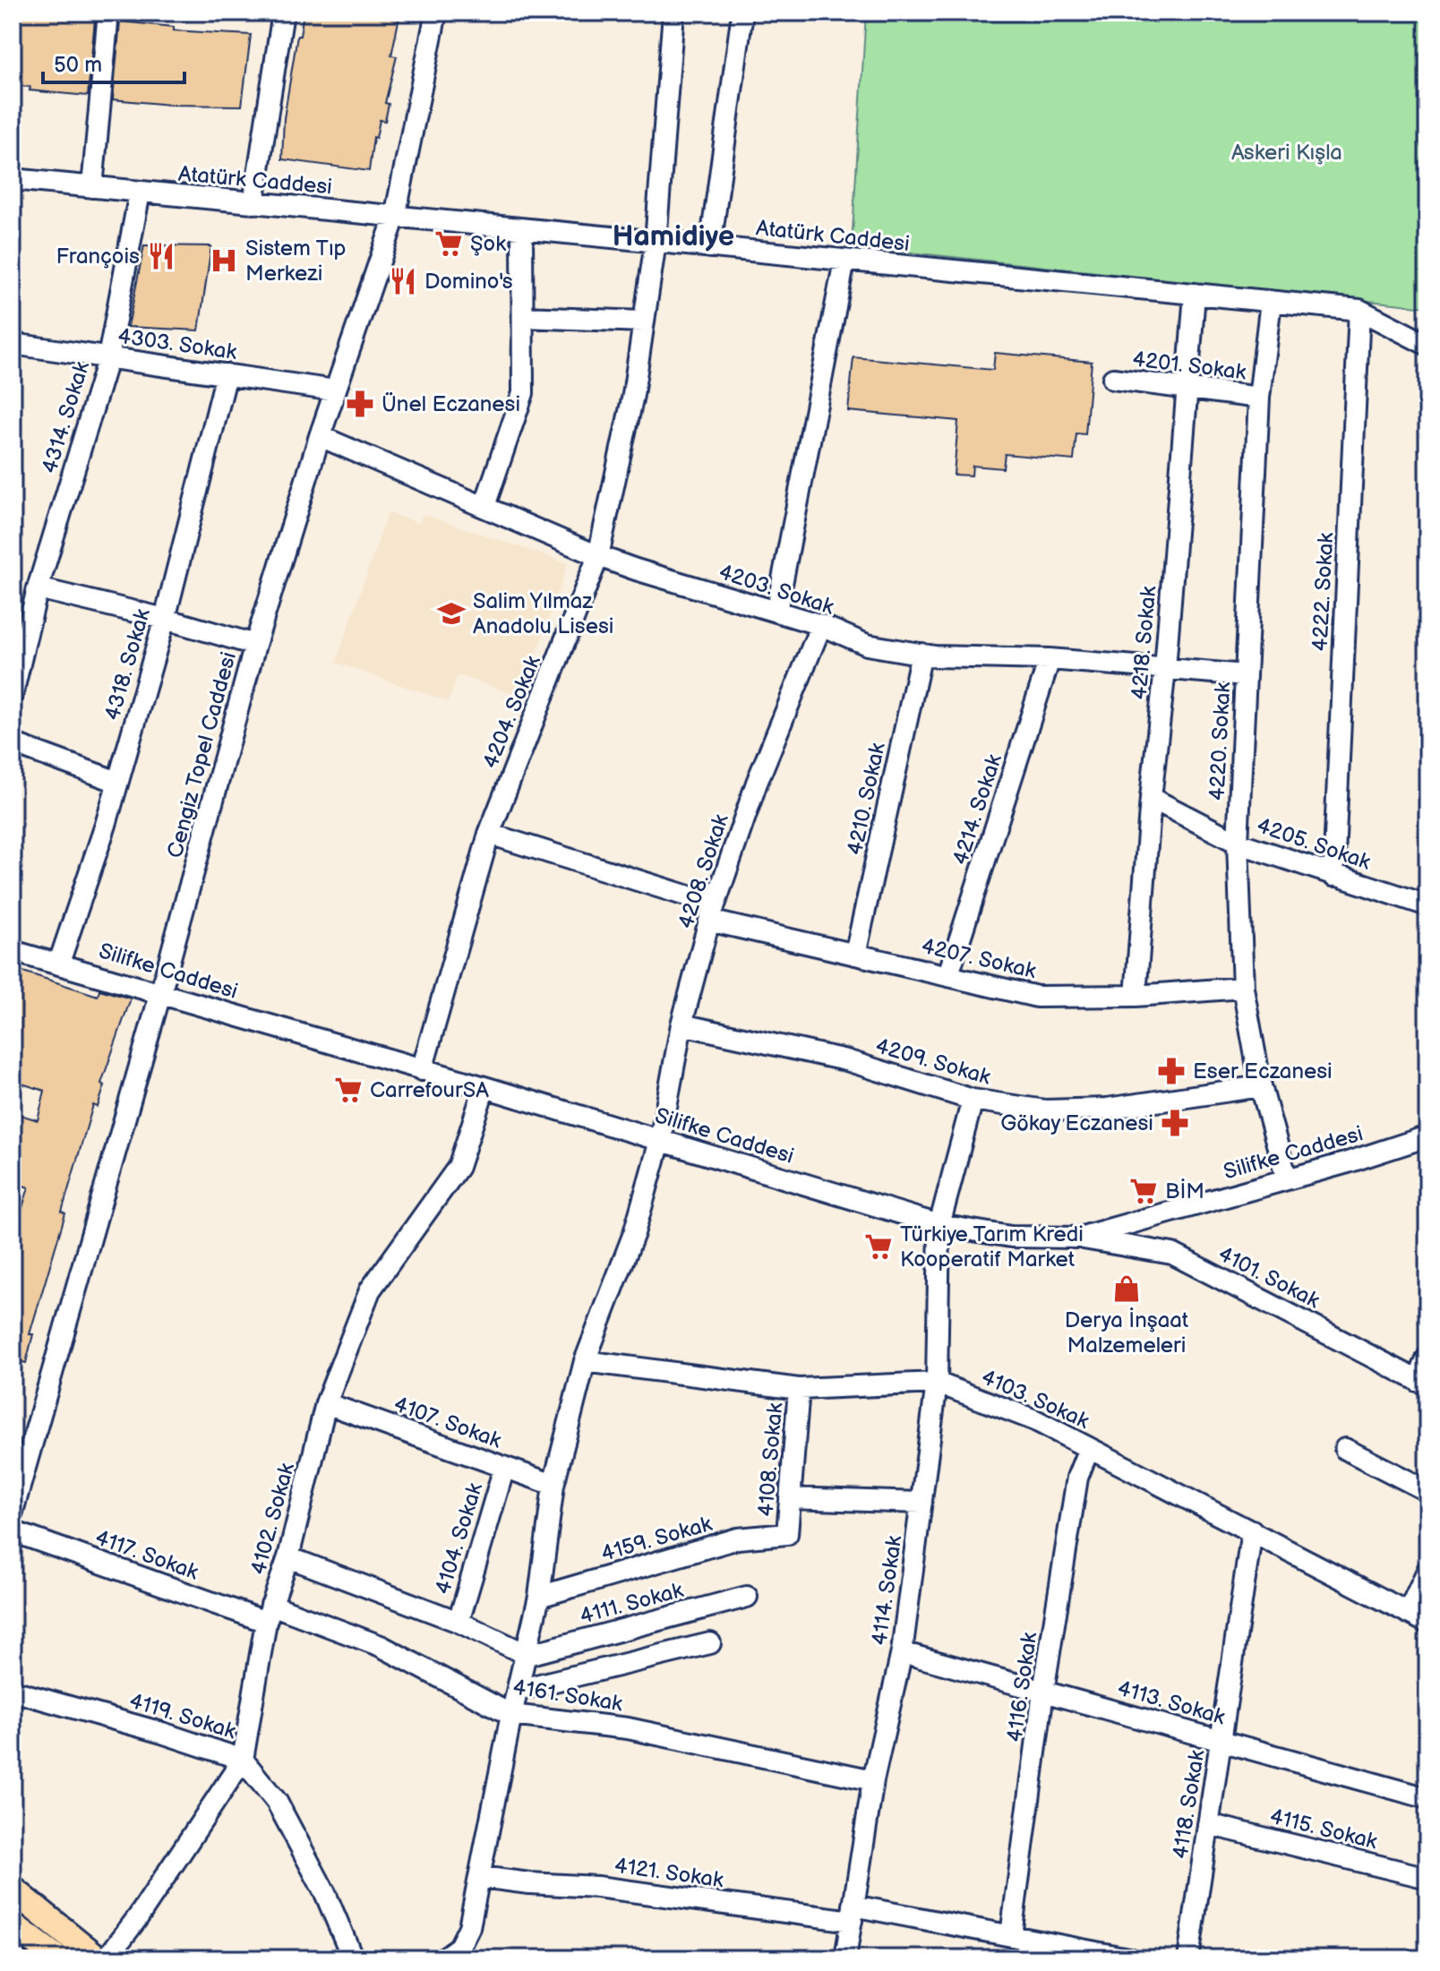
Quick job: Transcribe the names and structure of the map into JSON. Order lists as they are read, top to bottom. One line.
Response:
{"streets":{"street":["Atatürk Caddesi","4303. Sokak","4201. Sokak","4314. Sokak","4203. Sokak","4222. Sokak","4218. Sokak","4318. Sokak","4204. Sokak","4220. Sokak","Cengiz Topel Caddesi","4210. Sokak","4214. Sokak","4205. Sokak","4208. Sokak","4207. Sokak","Silifke Caddesi","4209. Sokak","4101. Sokak","4103. Sokak","4107. Sokak","4108. Sokak","4102. Sokak","4104. Sokak","4159. Sokak","4117. Sokak","4114. Sokak","4111. Sokak","4116. Sokak","4161. Sokak","4113. Sokak","4119. Sokak","4118. Sokak","4115. Sokak","4121. Sokak"]},"crossings":[["Atatürk Caddesi","4314. Sokak"],["Atatürk Caddesi","4222. Sokak"],["Atatürk Caddesi","4218. Sokak"],["Atatürk Caddesi","4204. Sokak"],["Atatürk Caddesi","4220. Sokak"],["Atatürk Caddesi","Cengiz Topel Caddesi"],["4303. Sokak","4314. Sokak"],["4303. Sokak","4318. Sokak"],["4303. Sokak","Cengiz Topel Caddesi"],["4201. Sokak","4218. Sokak"],["4201. Sokak","4220. Sokak"],["4203. Sokak","4218. Sokak"],["4203. Sokak","4204. Sokak"],["4203. Sokak","4220. Sokak"],["4203. Sokak","Cengiz Topel Caddesi"],["4203. Sokak","4210. Sokak"],["4203. Sokak","4214. Sokak"],["4203. Sokak","4208. Sokak"],["4222. Sokak","4205. Sokak"],["4218. Sokak","4205. Sokak"],["4218. Sokak","4207. Sokak"],["4318. Sokak","Silifke Caddesi"],["4204. Sokak","4207. Sokak"],["4204. Sokak","Silifke Caddesi"],["4220. Sokak","4205. Sokak"],["4220. Sokak","4207. Sokak"],["4220. Sokak","Silifke Caddesi"],["4220. Sokak","4209. Sokak"],["Cengiz Topel Caddesi","Silifke Caddesi"],["4210. Sokak","4207. Sokak"],["4214. Sokak","4207. Sokak"],["4208. Sokak","4207. Sokak"],["4208. Sokak","Silifke Caddesi"],["4208. Sokak","4209. Sokak"],["4208. Sokak","4103. Sokak"],["4208. Sokak","4107. Sokak"],["4208. Sokak","4159. Sokak"],["4208. Sokak","4111. Sokak"],["4208. Sokak","4161. Sokak"],["4208. Sokak","4121. Sokak"],["Silifke Caddesi","4101. Sokak"],["Silifke Caddesi","4102. Sokak"],["Silifke Caddesi","4114. Sokak"],["4209. Sokak","4114. Sokak"],["4103. Sokak","4108. Sokak"],["4103. Sokak","4114. Sokak"],["4103. Sokak","4116. Sokak"],["4103. Sokak","4118. Sokak"],["4107. Sokak","4102. Sokak"],["4107. Sokak","4104. Sokak"],["4108. Sokak","4159. Sokak"],["4102. Sokak","4117. Sokak"],["4102. Sokak","4161. Sokak"],["4102. Sokak","4119. Sokak"],["4117. Sokak","4161. Sokak"],["4114. Sokak","4161. Sokak"],["4114. Sokak","4113. Sokak"],["4114. Sokak","4121. Sokak"],["4116. Sokak","4113. Sokak"],["4116. Sokak","4121. Sokak"],["4113. Sokak","4118. Sokak"],["4118. Sokak","4115. Sokak"]],"districts":["Hamidiye"],"parks":["Askeri Kışla"],"places":{"supermarket":["Şok","CarrefourSA","BİM","Türkiye Tarım Kredi Kooperatif Market"],"restaurant":["François","Domino's"],"hospital":["Sistem Tıp Merkezi"],"pharmacy":["Ünel Eczanesi","Eser Eczanesi","Gökay Eczanesi"],"school or university":["Salim Yılmaz Anadolu Lisesi"],"shop":["Derya İnşaat Malzemeleri"]},"scale_bar":"50 m"}
